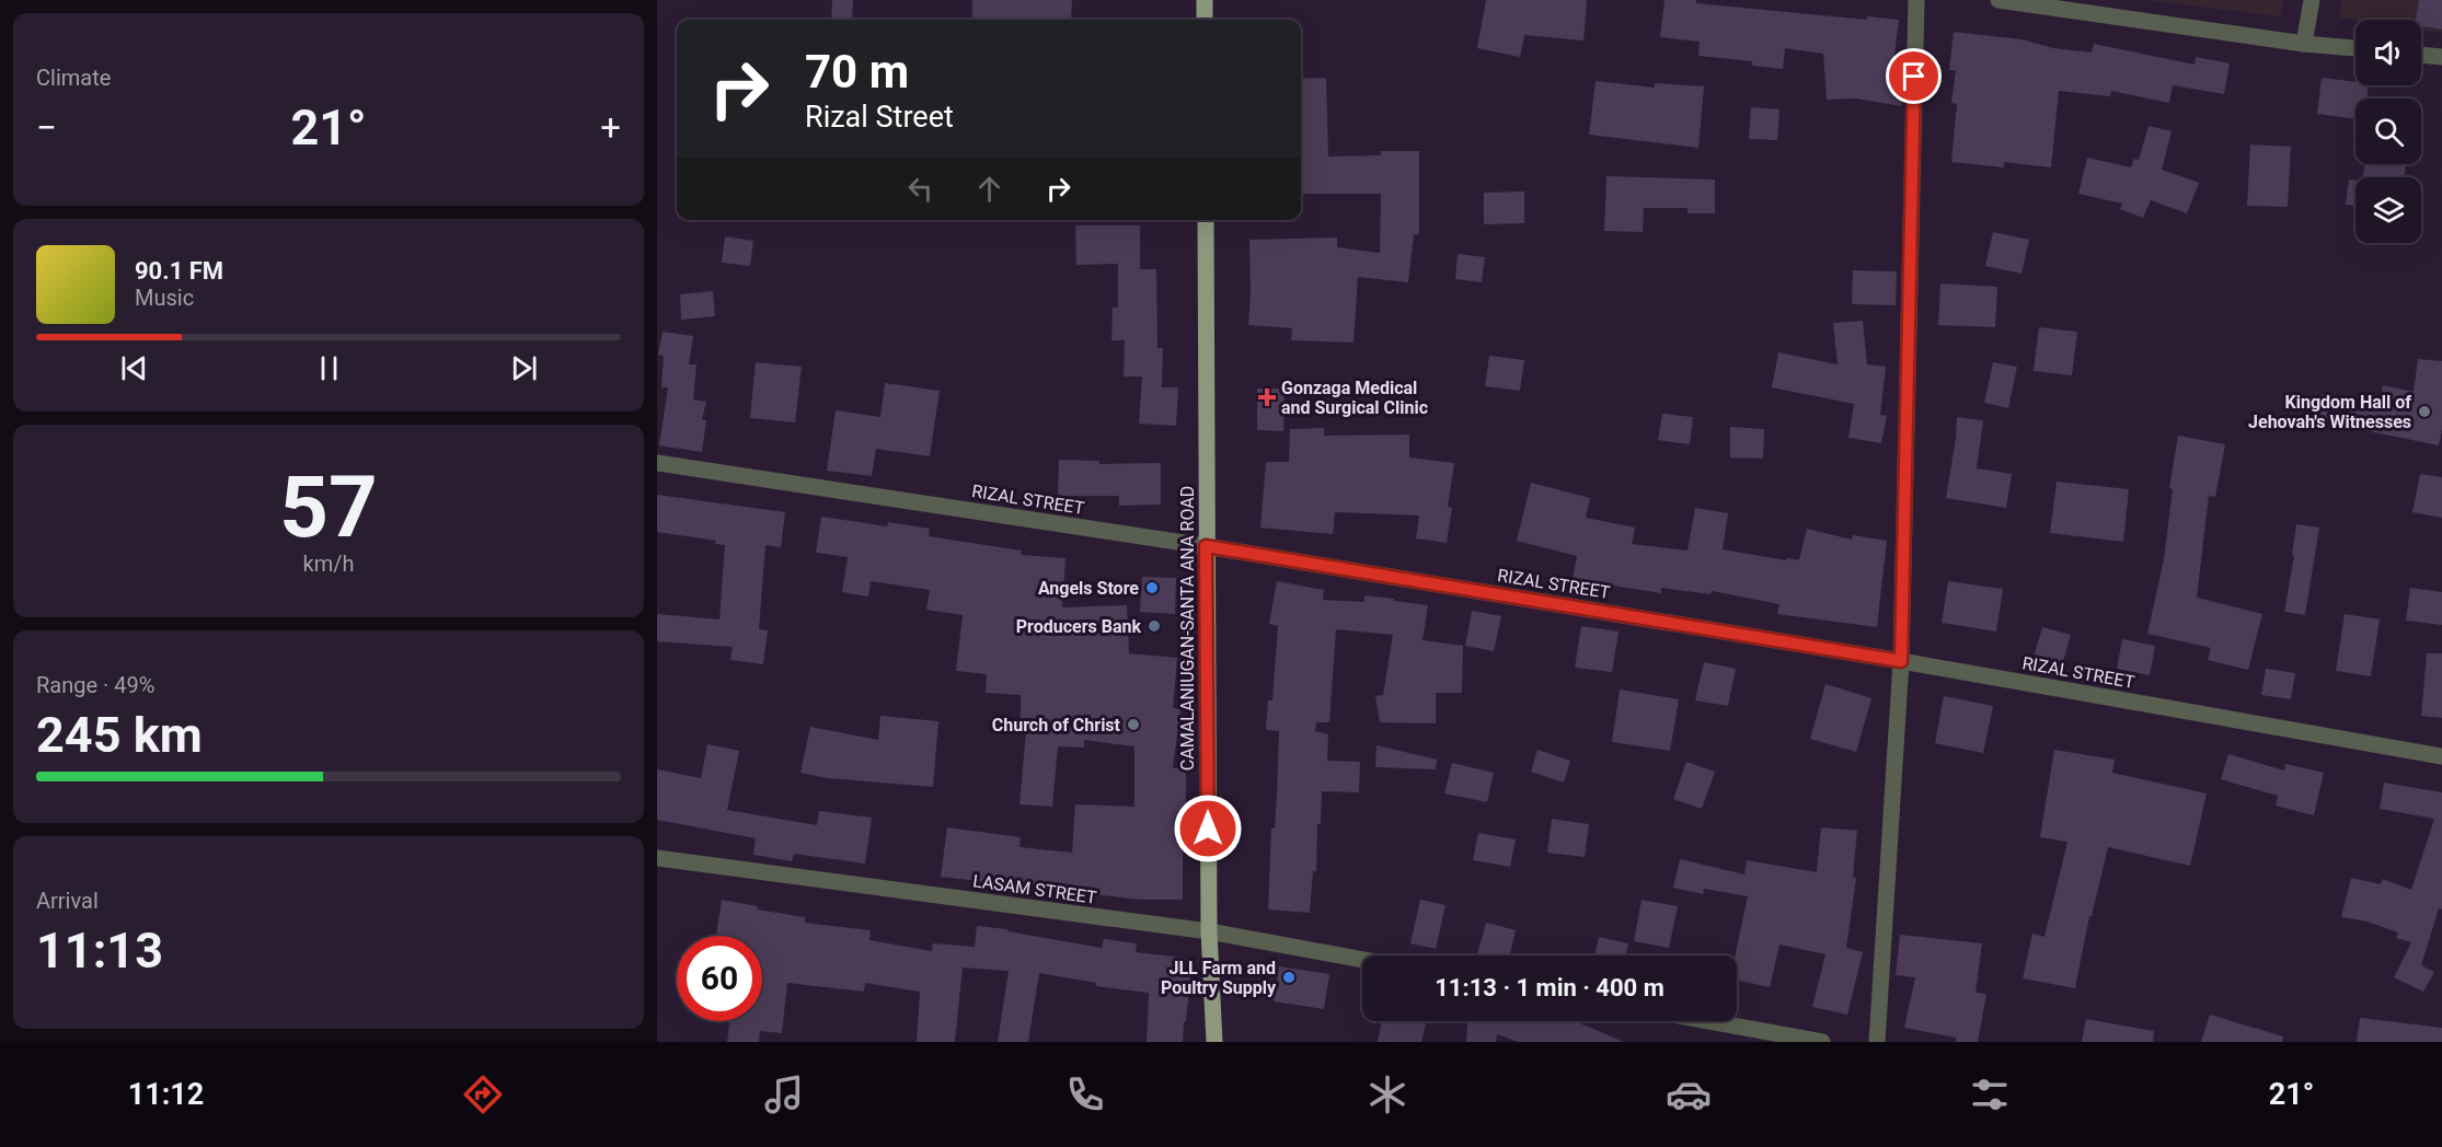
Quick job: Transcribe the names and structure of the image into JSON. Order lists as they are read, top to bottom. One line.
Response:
{"streets":{"main road":["CAMALANIUGAN-SANTA ANA ROAD"],"street":["RIZAL STREET","LASAM STREET"]},"crossings":[["RIZAL STREET","CAMALANIUGAN-SANTA ANA ROAD"],["CAMALANIUGAN-SANTA ANA ROAD","LASAM STREET"]],"places":{"health":["Gonzaga Medical and Surgical Clinic"],"other":["Kingdom Hall of Jehovah's Witnesses","Angels Store","Producers Bank","Church of Christ","JLL Farm and Poultry Supply"]},"page":{"tile":["Climate",["57","km/h"],["Range · 49%","245 km"],["Arrival","11:13"]],"turn":["70 m","Rizal Street"],"heat":["−","21°","+"],"song":["90.1 FM","Music"],"limit":"60","trip":"11:13 · 1 min · 400 m","tabs":["11:12","21°"]}}
